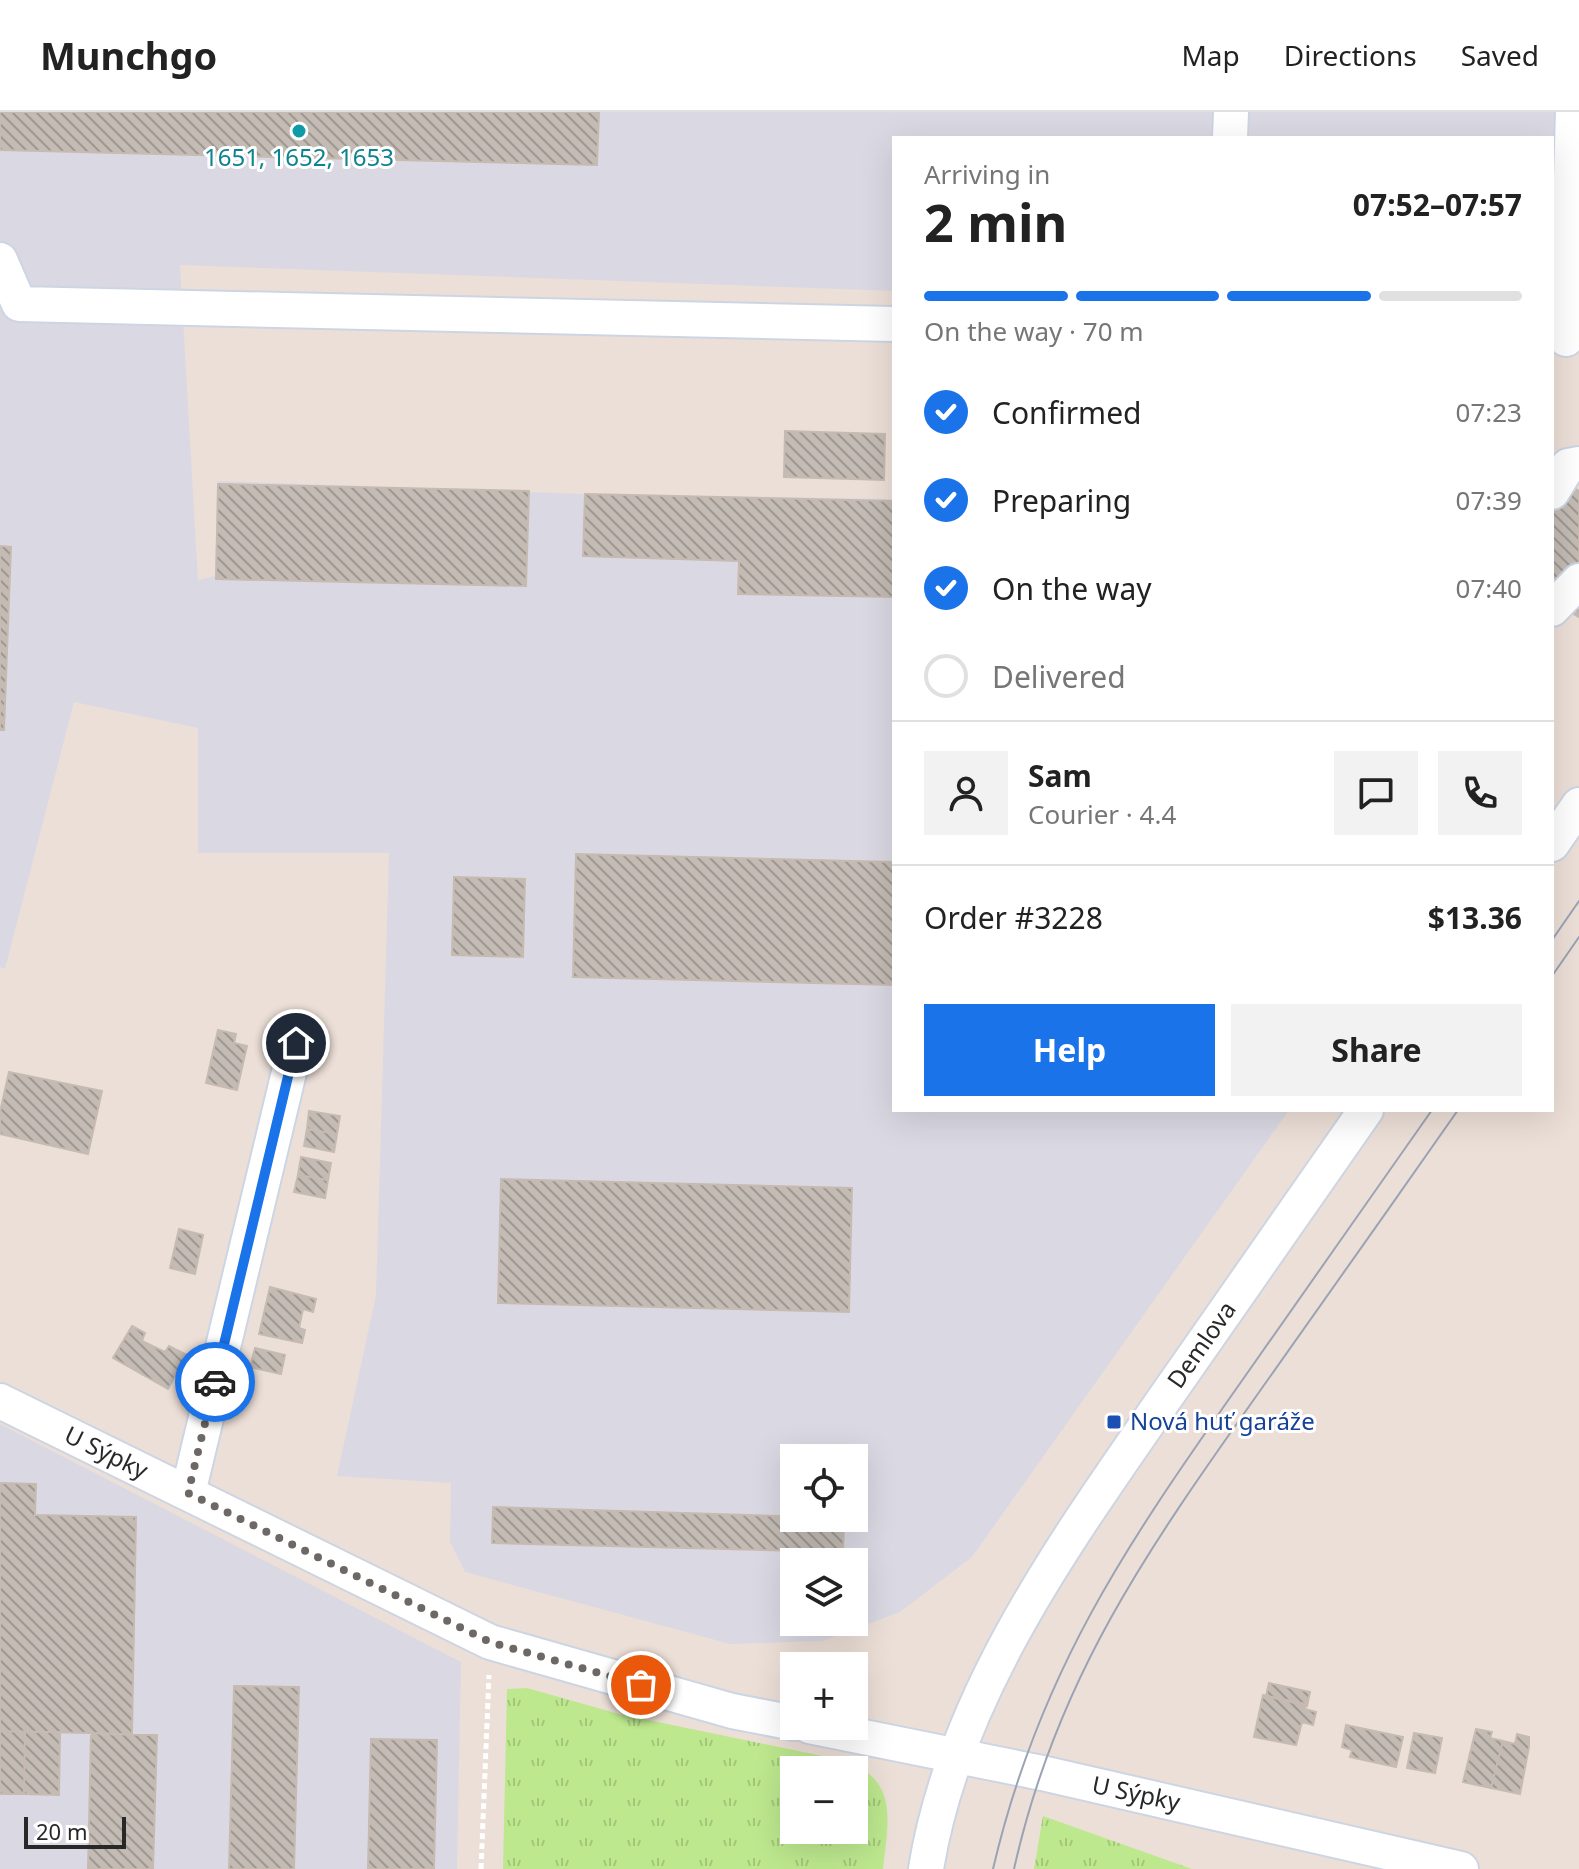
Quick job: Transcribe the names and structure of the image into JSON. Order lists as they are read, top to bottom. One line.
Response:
{"streets":{"street":["Demlova","U Sýpky"]},"crossings":[["Demlova","U Sýpky"]],"places":{"other":["1651, 1652, 1653"],"transit":["Nová huť garáže"]},"scale_bar":"20 m","page":{"header":"Munchgo","nav":["Map","Directions","Saved"],"heading":["2 min","Arriving in","07:52–07:57"],"panel":["Sam","Courier · 4.4","Order #3228","$13.36"],"bar":"On the way · 70 m","list":[["Confirmed","07:23"],["Preparing","07:39"],["On the way","07:40"],"Delivered"],"buttons":["Help","Share"],"map_buttons":["+","−"],"scale":"20 m"}}
